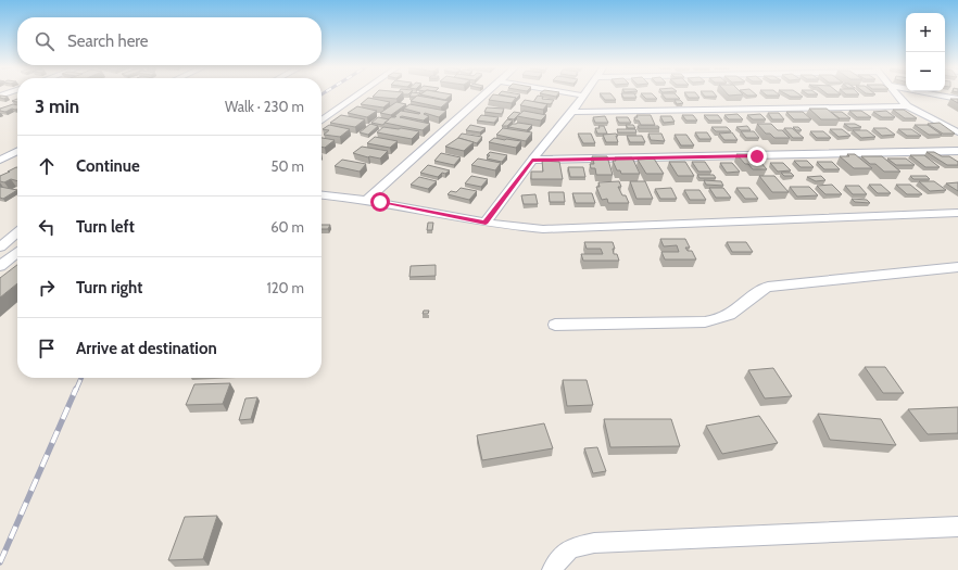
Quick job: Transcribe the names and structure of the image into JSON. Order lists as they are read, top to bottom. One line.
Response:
{"page":{"map_buttons":["+","−"],"search":"Search here","heading":["3 min","Walk · 230 m"],"list":[["Continue","50 m"],["Turn left","60 m"],["Turn right","120 m"],"Arrive at destination"]}}
